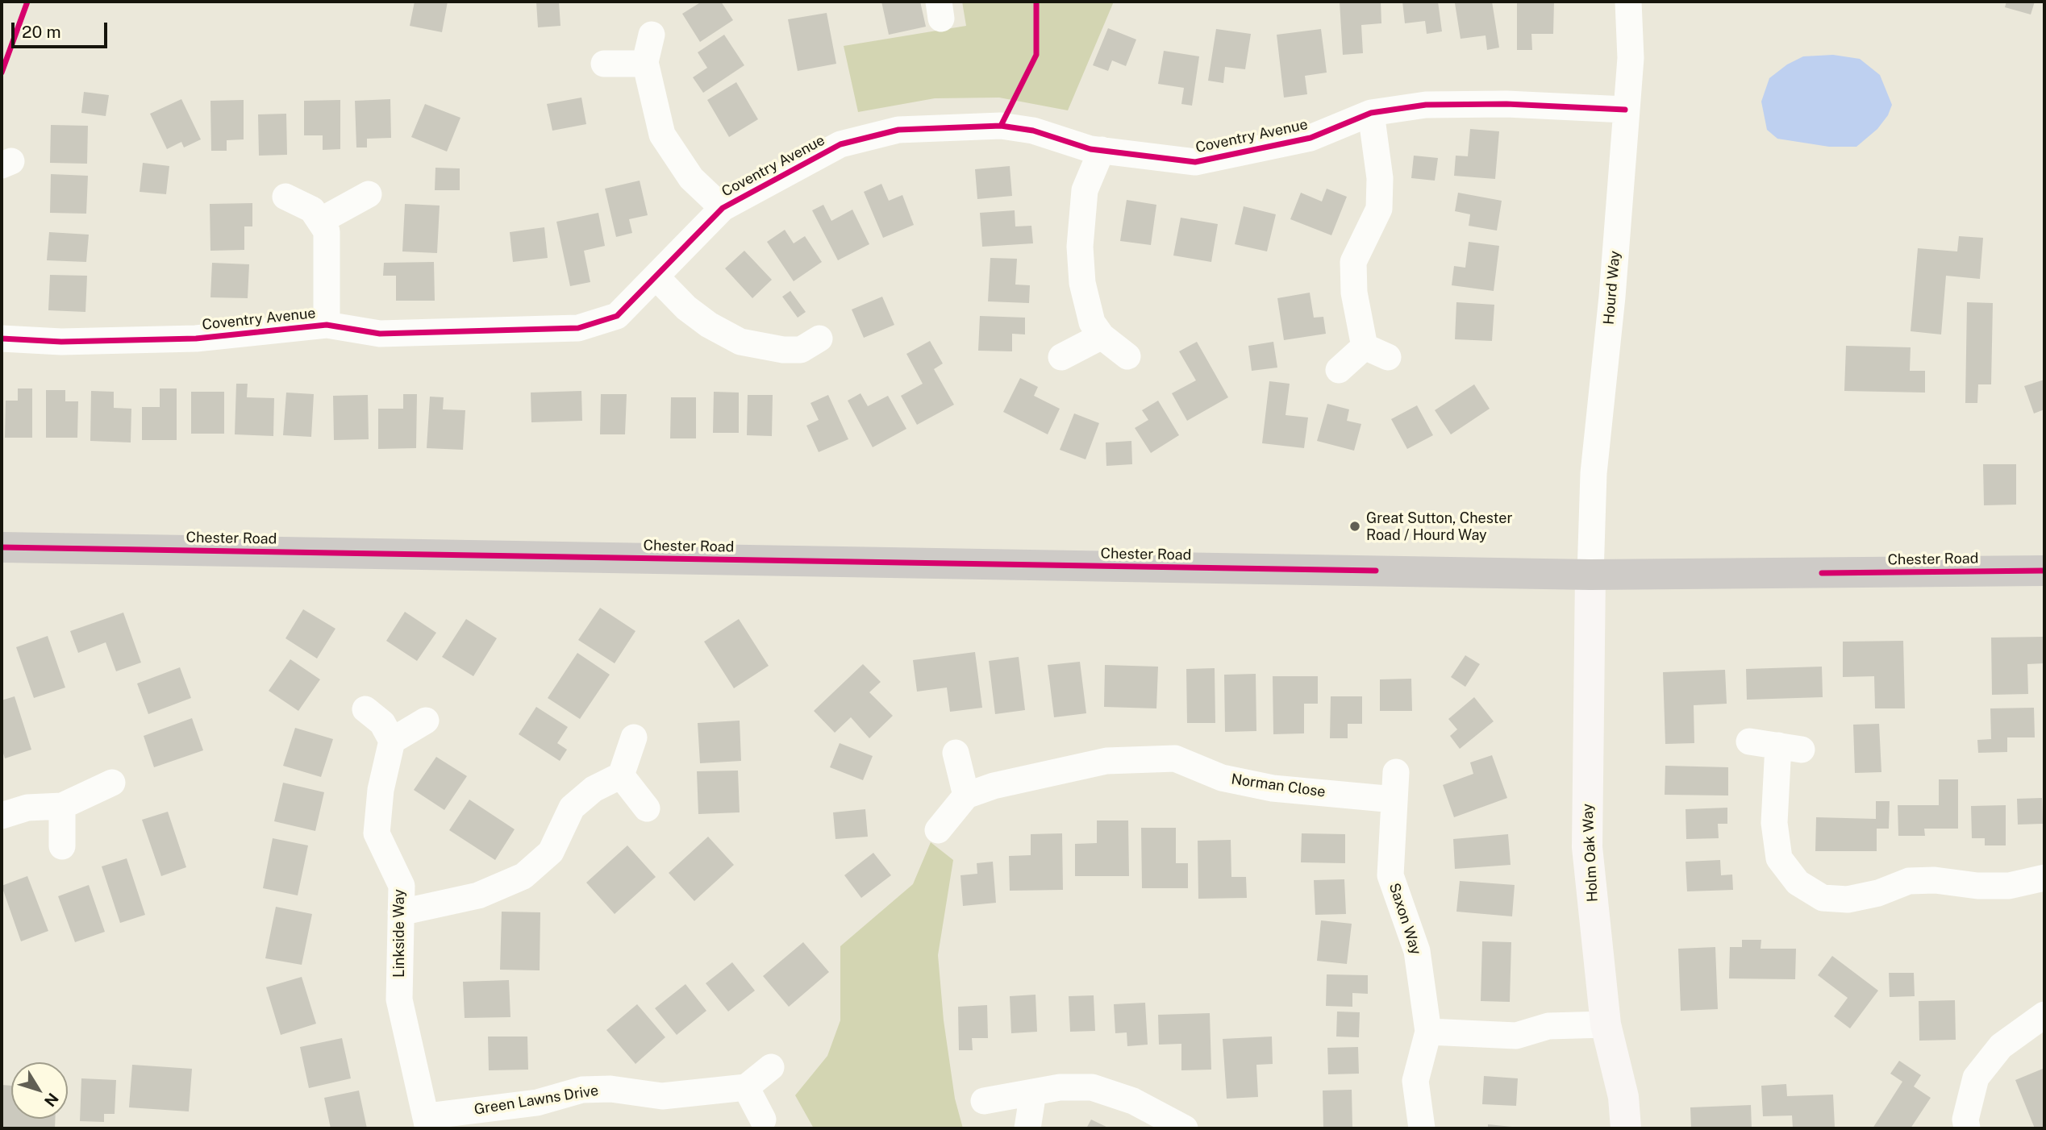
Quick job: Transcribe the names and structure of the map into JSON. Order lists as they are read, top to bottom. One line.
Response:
{"streets":{"main road":["Chester Road"],"street":["Coventry Avenue","Hourd Way","Norman Close","Holm Oak Way","Saxon Way","Linkside Way","Green Lawns Drive"]},"crossings":[["Coventry Avenue","Hourd Way"],["Hourd Way","Chester Road"],["Hourd Way","Holm Oak Way"],["Chester Road","Holm Oak Way"],["Norman Close","Saxon Way"],["Linkside Way","Green Lawns Drive"]],"places":["Great Sutton, Chester Road / Hourd Way"],"scale_bar":"20 m","north":"bottom right"}
